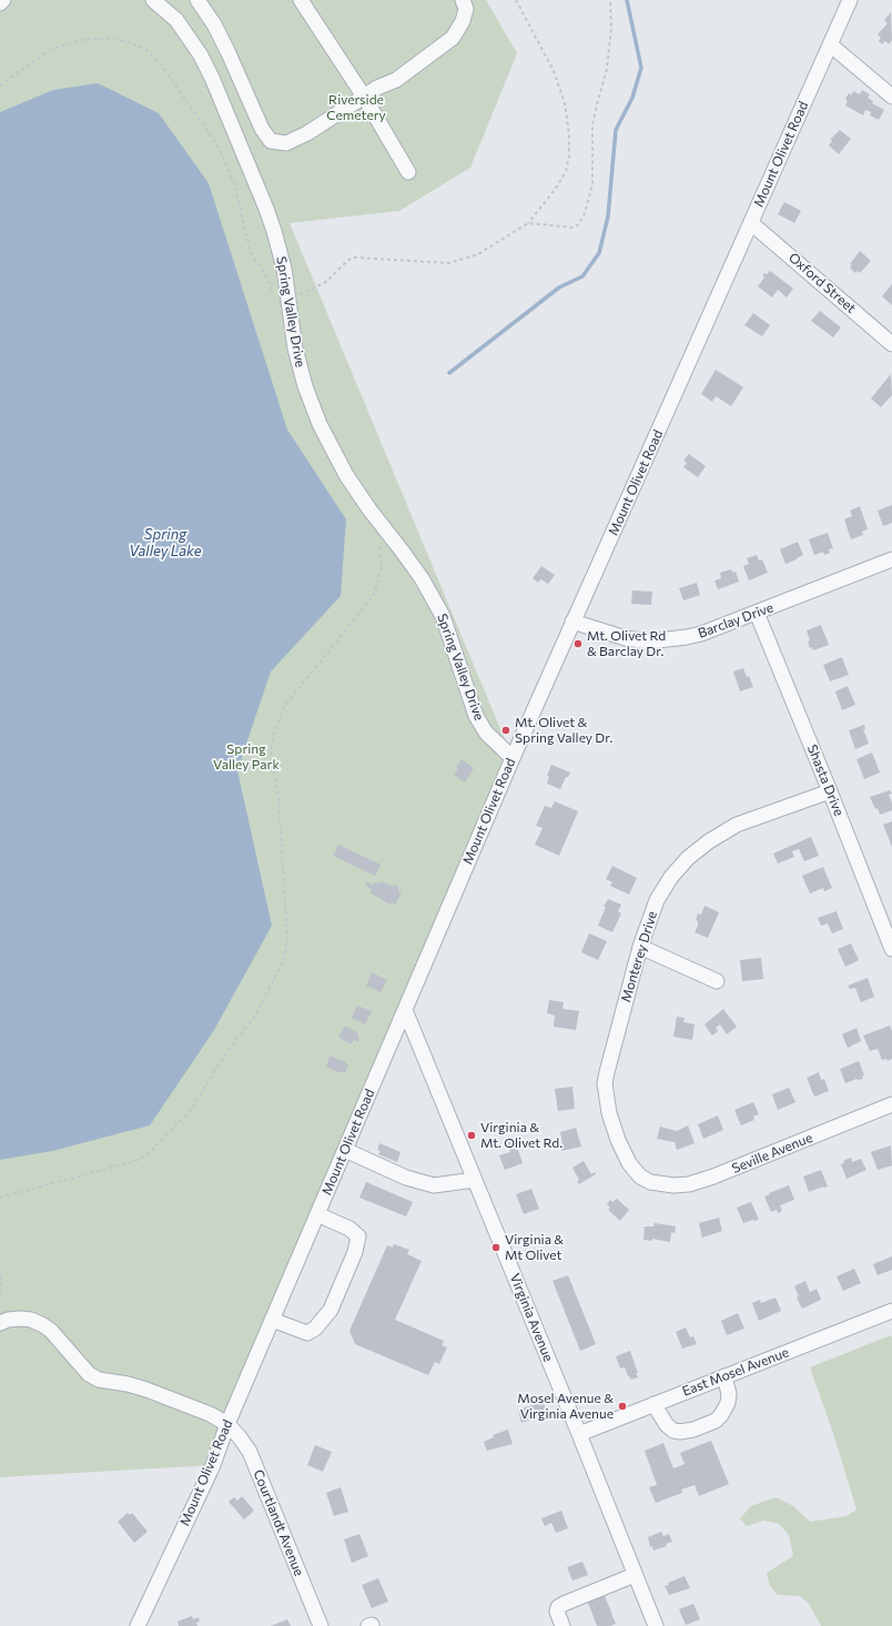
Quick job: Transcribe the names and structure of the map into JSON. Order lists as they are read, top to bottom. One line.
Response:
{"streets":{"street":["Mount Olivet Road","Oxford Street","Spring Valley Drive","Barclay Drive","Shasta Drive","Monterey Drive","Seville Avenue","Virginia Avenue","East Mosel Avenue","Courtlandt Avenue"]},"crossings":[["Mount Olivet Road","Oxford Street"],["Mount Olivet Road","Spring Valley Drive"],["Mount Olivet Road","Barclay Drive"],["Mount Olivet Road","Virginia Avenue"],["Mount Olivet Road","Courtlandt Avenue"],["Barclay Drive","Shasta Drive"],["Shasta Drive","Monterey Drive"],["Monterey Drive","Seville Avenue"],["Virginia Avenue","East Mosel Avenue"]],"water":["Spring Valley Lake"],"parks":["Riverside Cemetery","Spring Valley Park"],"places":["Mt. Olivet Rd & Barclay Dr.","Mt. Olivet & Spring Valley Dr.","Virginia & Mt. Olivet Rd.","Virginia & Mt Olivet","Mosel Avenue & Virginia Avenue"]}
